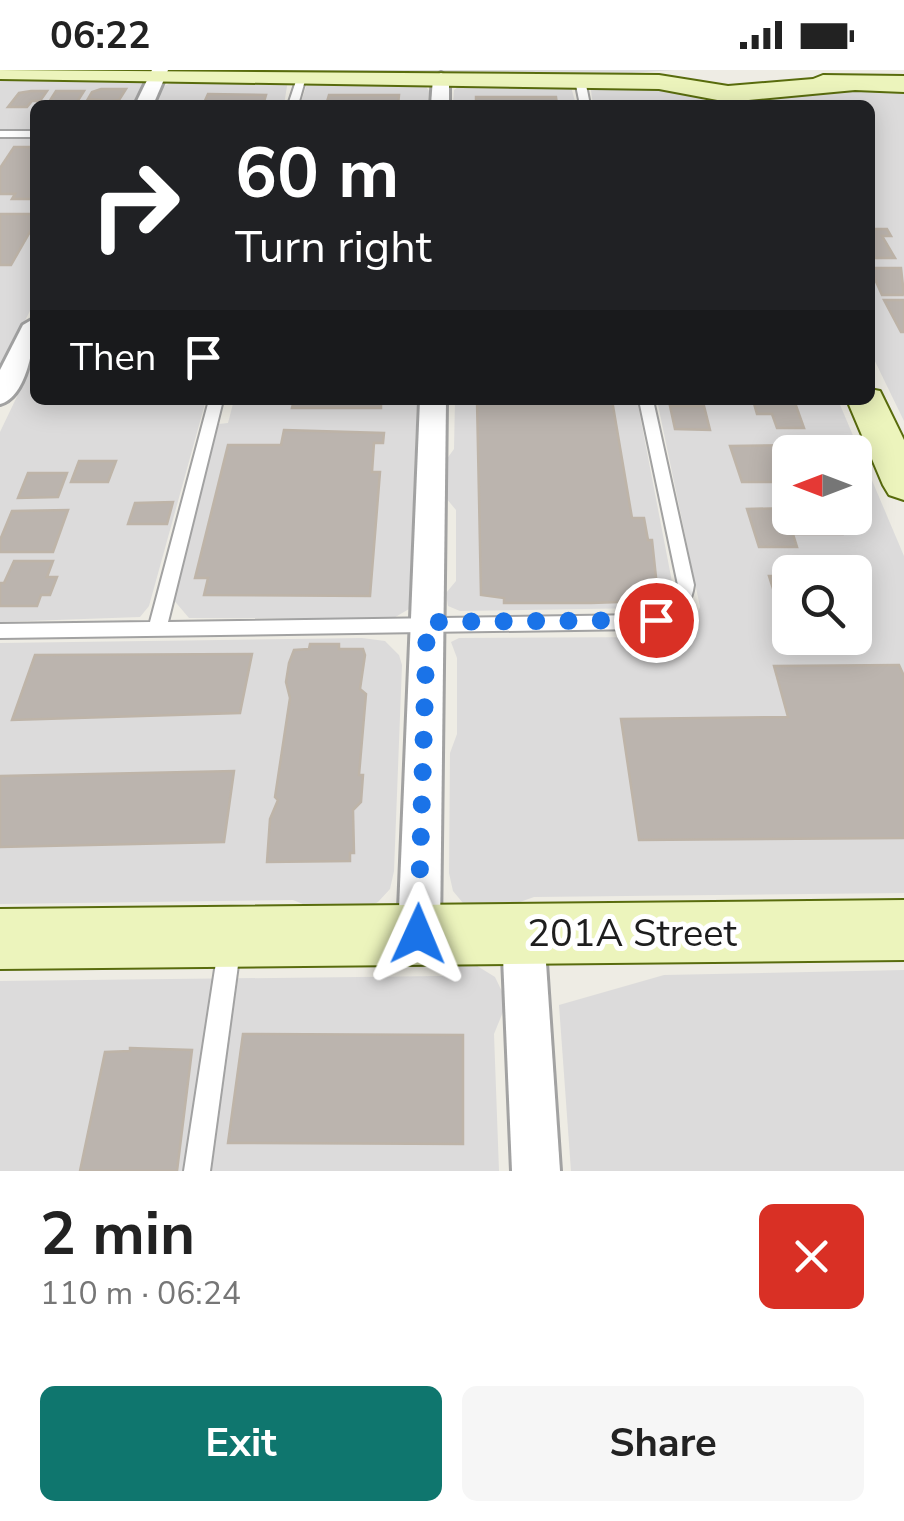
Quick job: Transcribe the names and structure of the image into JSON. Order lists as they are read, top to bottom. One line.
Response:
{"streets":{"main road":["201A Street"]},"north":"left","page":{"status":"06:22","turn":["60 m","Turn right"],"then":"Then","heading":["2 min","110 m · 06:24"],"buttons":["Exit","Share"]}}
